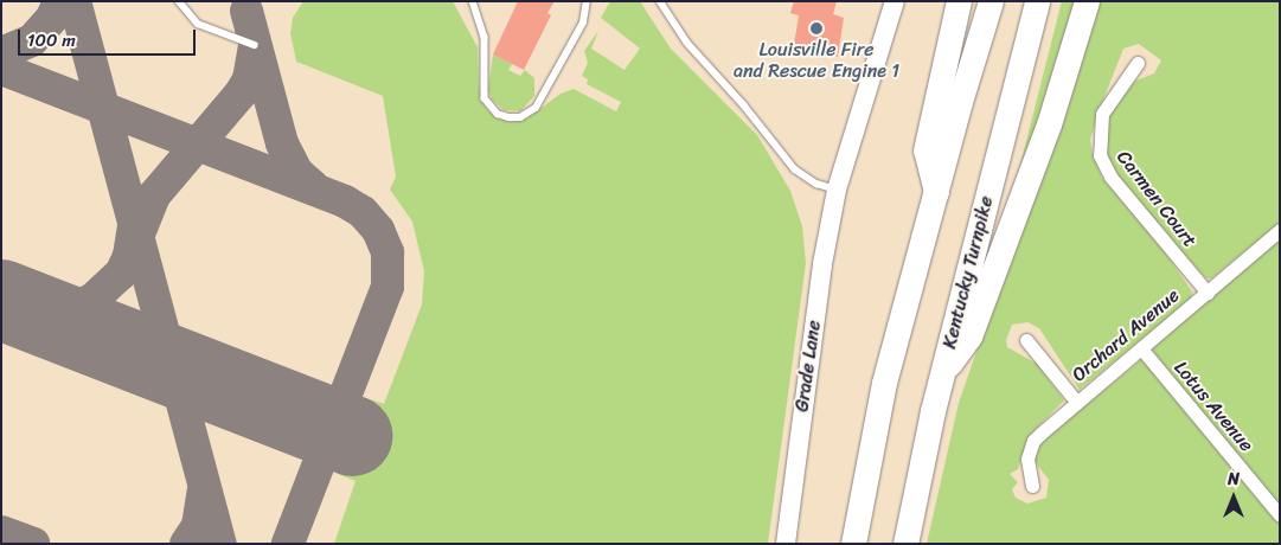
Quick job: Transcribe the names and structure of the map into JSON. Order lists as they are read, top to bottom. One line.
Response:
{"streets":{"highway":["Kentucky Turnpike"],"main road":["Grade Lane"],"street":["Carmen Court","Orchard Avenue","Lotus Avenue"]},"crossings":[["Carmen Court","Orchard Avenue"],["Orchard Avenue","Lotus Avenue"]],"places":["Louisville Fire and Rescue Engine 1"],"scale_bar":"100 m","north":"top"}
